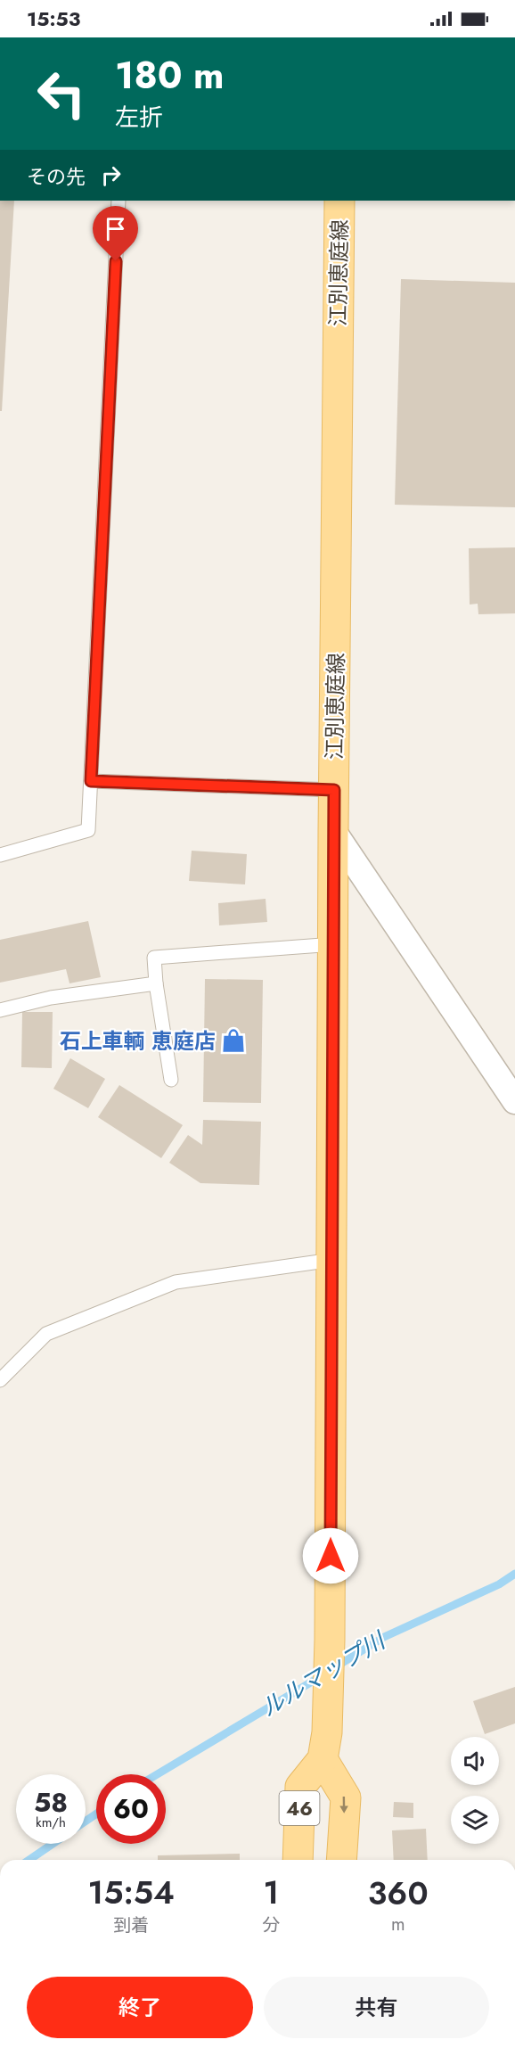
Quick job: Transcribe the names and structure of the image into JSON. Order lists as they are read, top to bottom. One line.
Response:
{"streets":{"main road":["江別恵庭線","46"]},"crossings":[["江別恵庭線","46"]],"water":["ルルマップ川"],"places":{"shop":["石上車輌 恵庭店"]},"page":{"status":"15:53","turn":["180 m","左折"],"then":"その先","speed":"58 km/h","limit":"60","eta":["15:54","到着","1","分","360","m"],"buttons":["終了","共有"]}}
